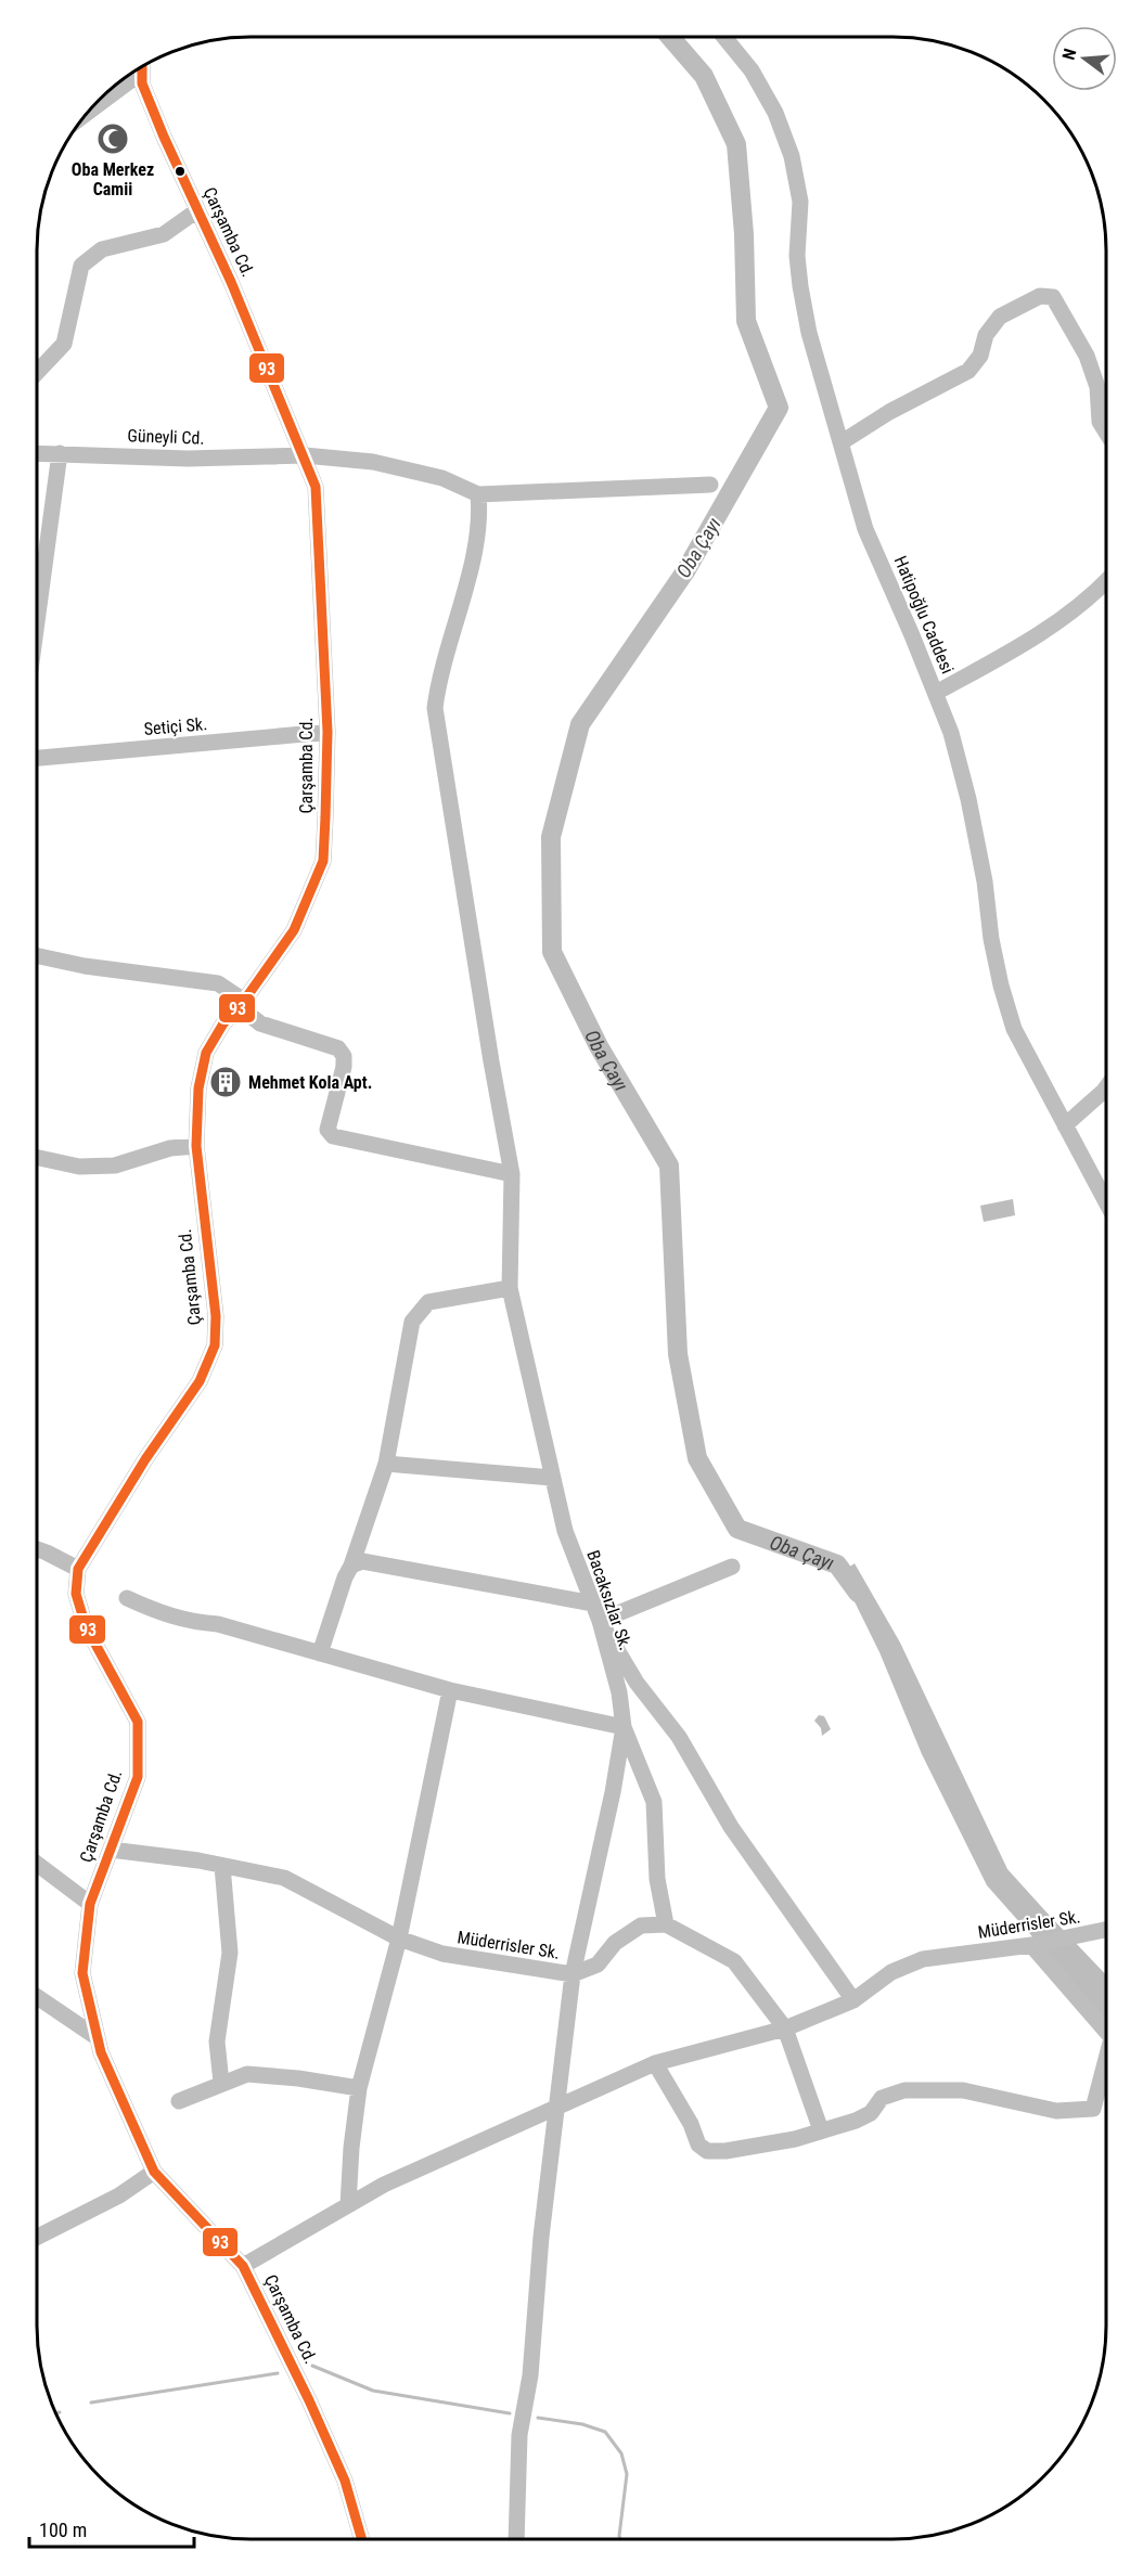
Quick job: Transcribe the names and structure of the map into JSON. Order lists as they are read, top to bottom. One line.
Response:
{"streets":{"street":["Çarşamba Cd.","Güneyli Cd.","Hatipoğlu Caddesi","Setiçi Sk.","Bacaksızlar Sk.","Müderrisler Sk."]},"crossings":[["Çarşamba Cd.","Güneyli Cd."],["Çarşamba Cd.","Setiçi Sk."],["Çarşamba Cd.","Müderrisler Sk."],["Güneyli Cd.","Bacaksızlar Sk."],["Bacaksızlar Sk.","Müderrisler Sk."]],"water":["Oba Çayı"],"places":{"mosque":["Oba Merkez Camii"],"building":["Mehmet Kola Apt."]},"lines":["transit line 93"],"scale_bar":"100 m","north":"left"}
